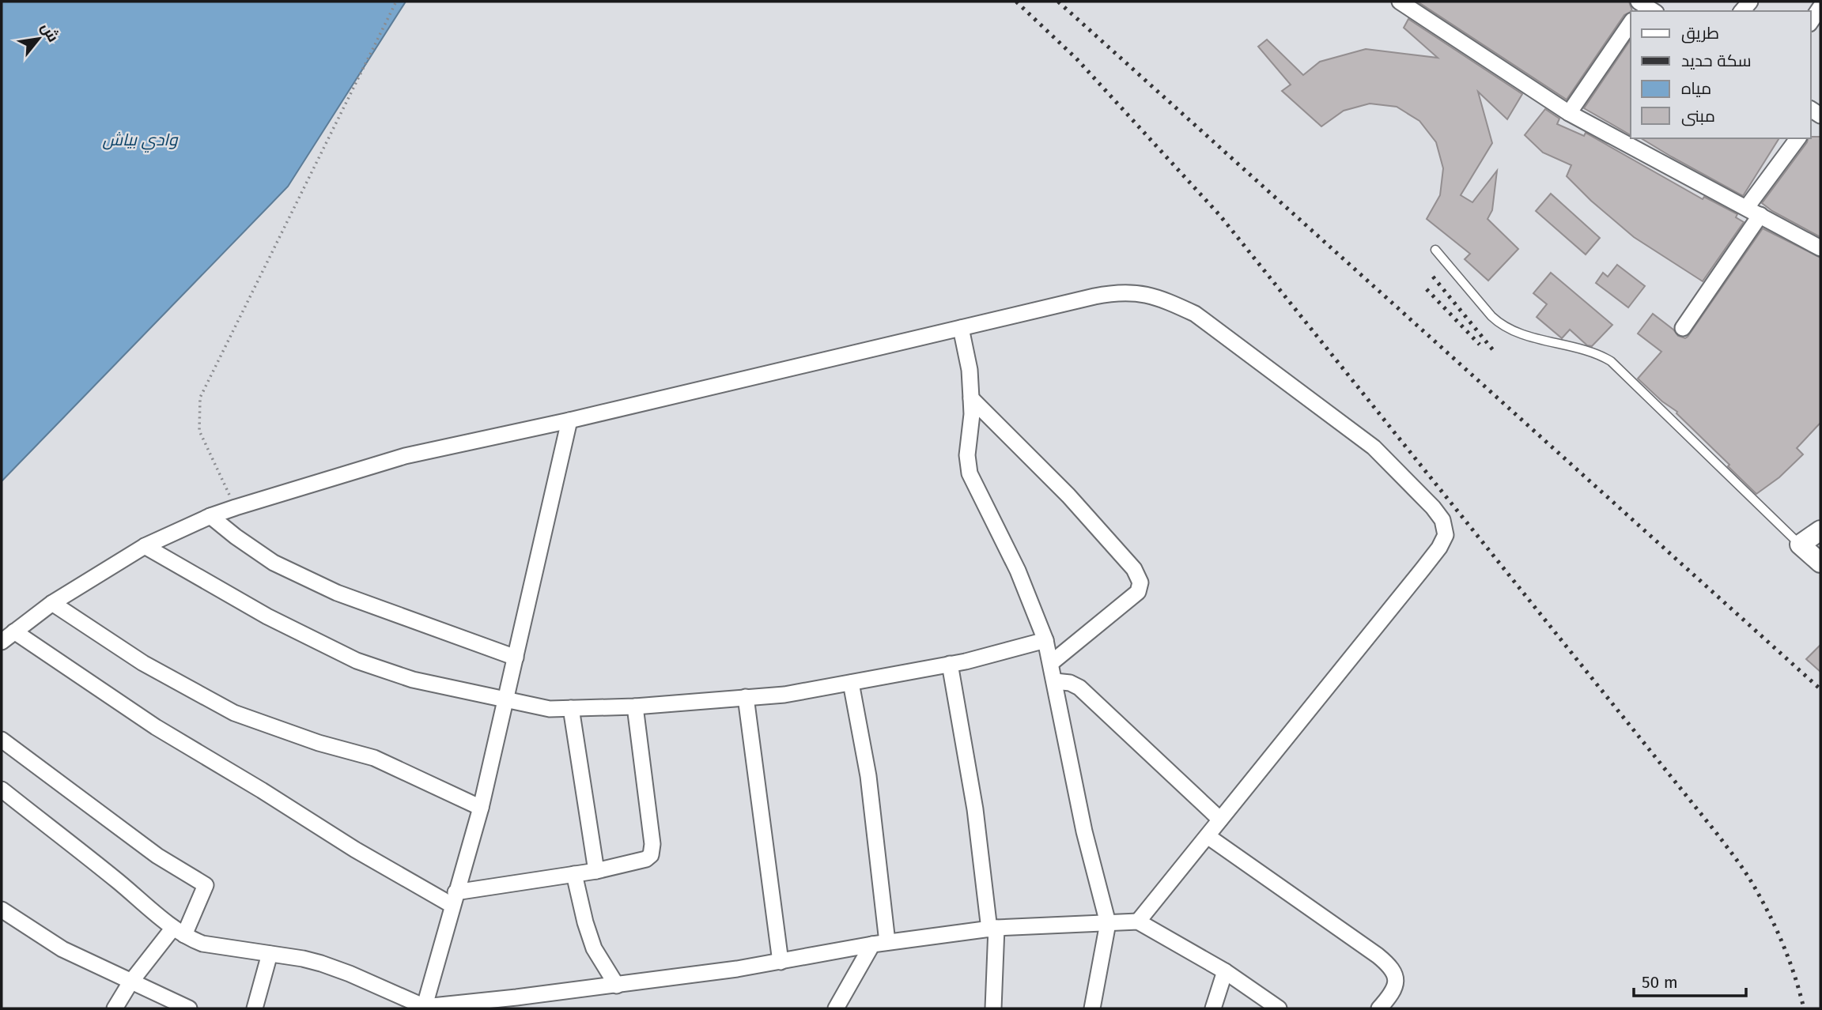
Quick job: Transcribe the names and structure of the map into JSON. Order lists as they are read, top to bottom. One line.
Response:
{"water":["وادي بياش"],"legend":["طريق","سكة حديد","مياه","مبنى"],"scale_bar":"50 m","north":"top right"}
